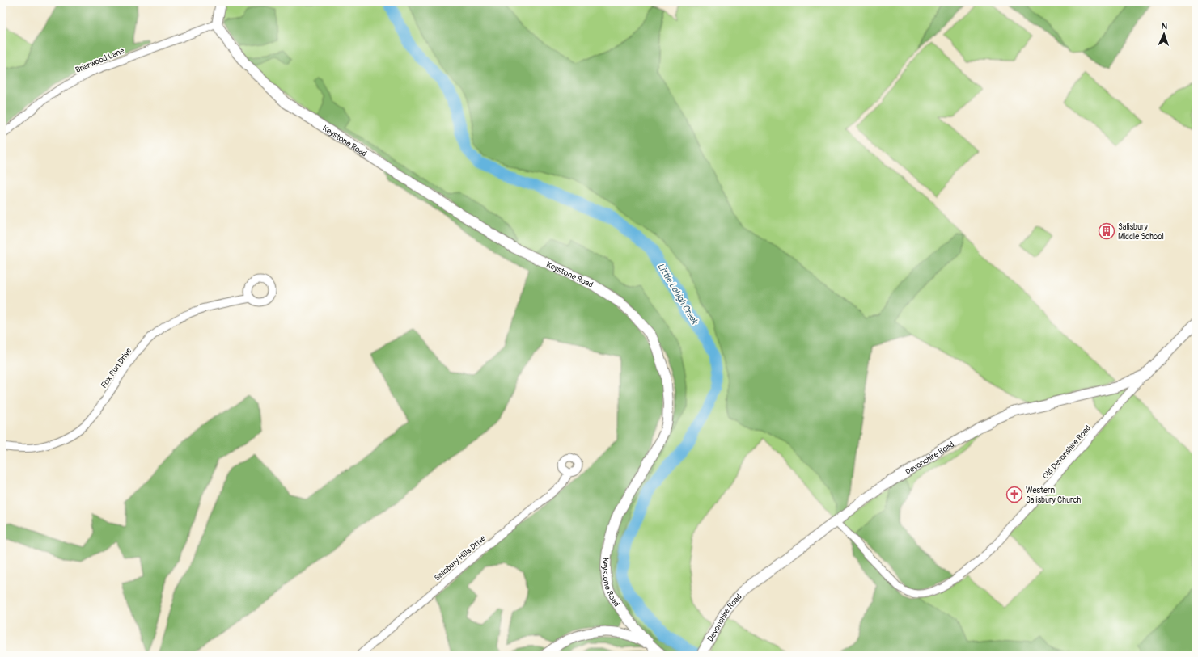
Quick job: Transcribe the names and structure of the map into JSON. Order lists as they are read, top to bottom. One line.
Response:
{"streets":{"street":["Briarwood Lane","Keystone Road","Fox Run Drive","Old Devonshire Road","Devonshire Road","Salisbury Hills Drive"]},"crossings":[["Briarwood Lane","Keystone Road"],["Old Devonshire Road","Devonshire Road"]],"water":["Little Lehigh Creek"],"places":{"building":["Salisbury Middle School"],"church":["Western Salisbury Church"]},"north":"top"}
